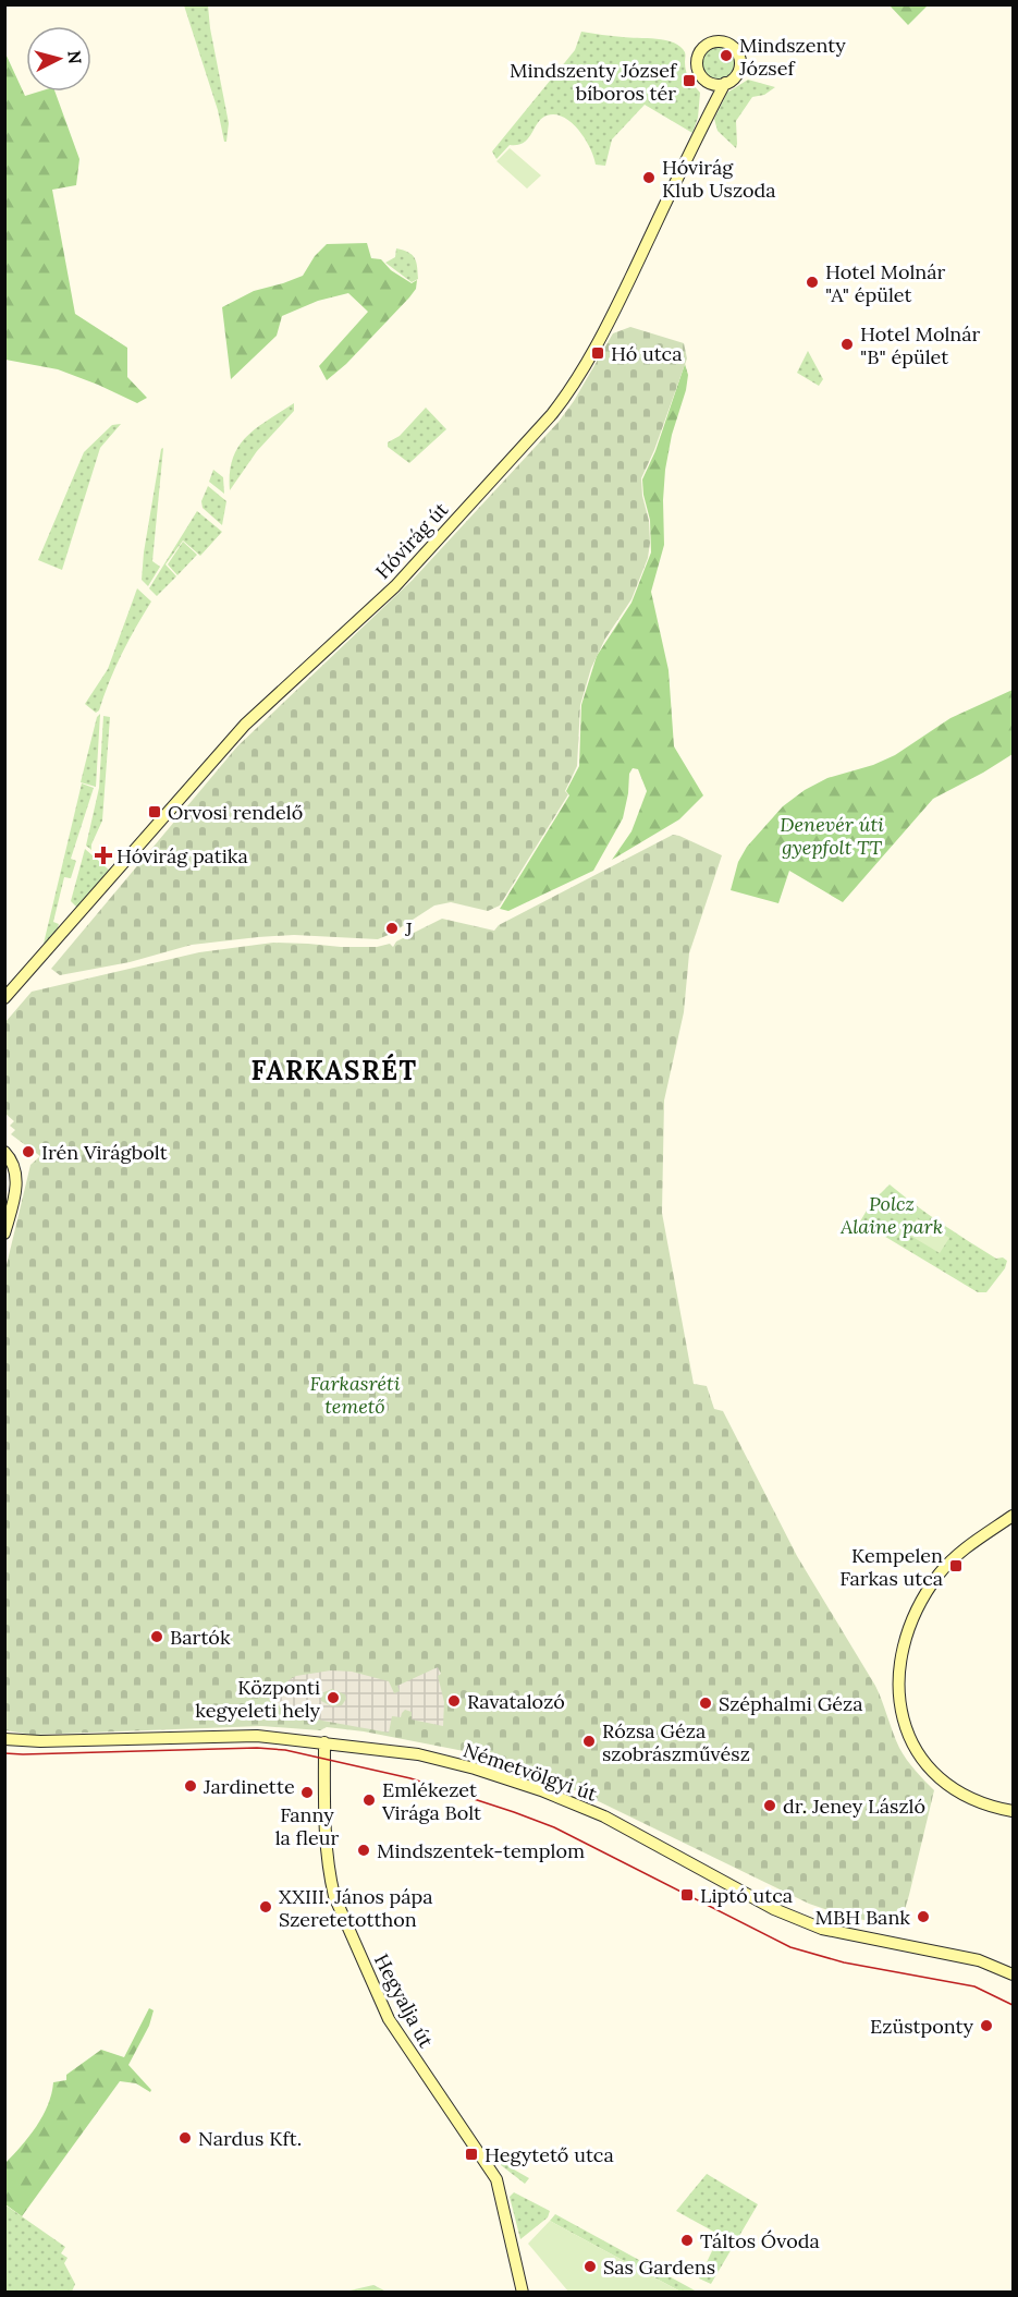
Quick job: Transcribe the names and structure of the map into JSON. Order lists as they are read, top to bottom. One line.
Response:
{"streets":{"street":["Hóvirág út","Németvölgyi út","Hegyalja út"]},"crossings":[["Németvölgyi út","Hegyalja út"]],"districts":["FARKASRÉT"],"parks":["Denevér úti gyepfolt TT","Polcz Alaine park","Farkasréti temető"],"places":{"other":["Mindszenty József","Hóvirág Klub Uszoda","Hotel Molnár \"A\" épület","Hotel Molnár \"B\" épület","J","Irén Virágbolt","Bartók","Központi kegyeleti hely","Ravatalozó","Széphalmi Géza","Rózsa Géza szobrászművész","Jardinette","Fanny la fleur","Emlékezet Virága Bolt","dr. Jeney László","Mindszentek-templom","XXIII. János pápa Szeretetotthon","MBH Bank","Ezüstponty","Nardus Kft.","Táltos Óvoda","Sas Gardens"],"transit":["Mindszenty József bíboros tér","Hó utca","Orvosi rendelő","Kempelen Farkas utca","Liptó utca","Hegytető utca"],"health":["Hóvirág patika"]},"north":"right"}
